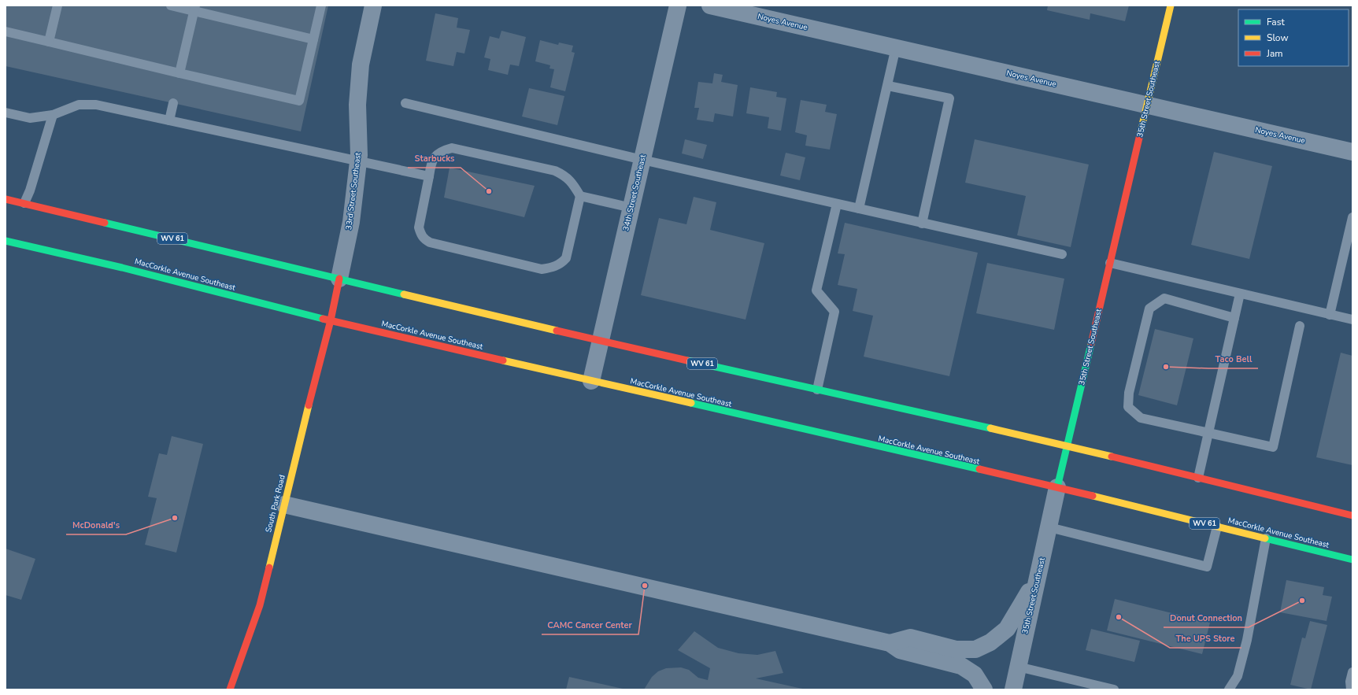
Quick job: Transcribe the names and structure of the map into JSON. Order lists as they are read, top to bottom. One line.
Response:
{"streets":{"main road":["35th Street Southeast","33rd Street Southeast","WV 61","MacCorkle Avenue Southeast","South Park Road"],"street":["Noyes Avenue","34th Street Southeast"]},"crossings":[["Noyes Avenue","35th Street Southeast"],["35th Street Southeast","WV 61"],["35th Street Southeast","MacCorkle Avenue Southeast"],["33rd Street Southeast","WV 61"],["33rd Street Southeast","MacCorkle Avenue Southeast"],["33rd Street Southeast","South Park Road"],["34th Street Southeast","WV 61"],["34th Street Southeast","MacCorkle Avenue Southeast"],["MacCorkle Avenue Southeast","South Park Road"]],"places":["Starbucks","Taco Bell","McDonald's","CAMC Cancer Center","Donut Connection","The UPS Store"],"legend":["Fast","Slow","Jam"]}
